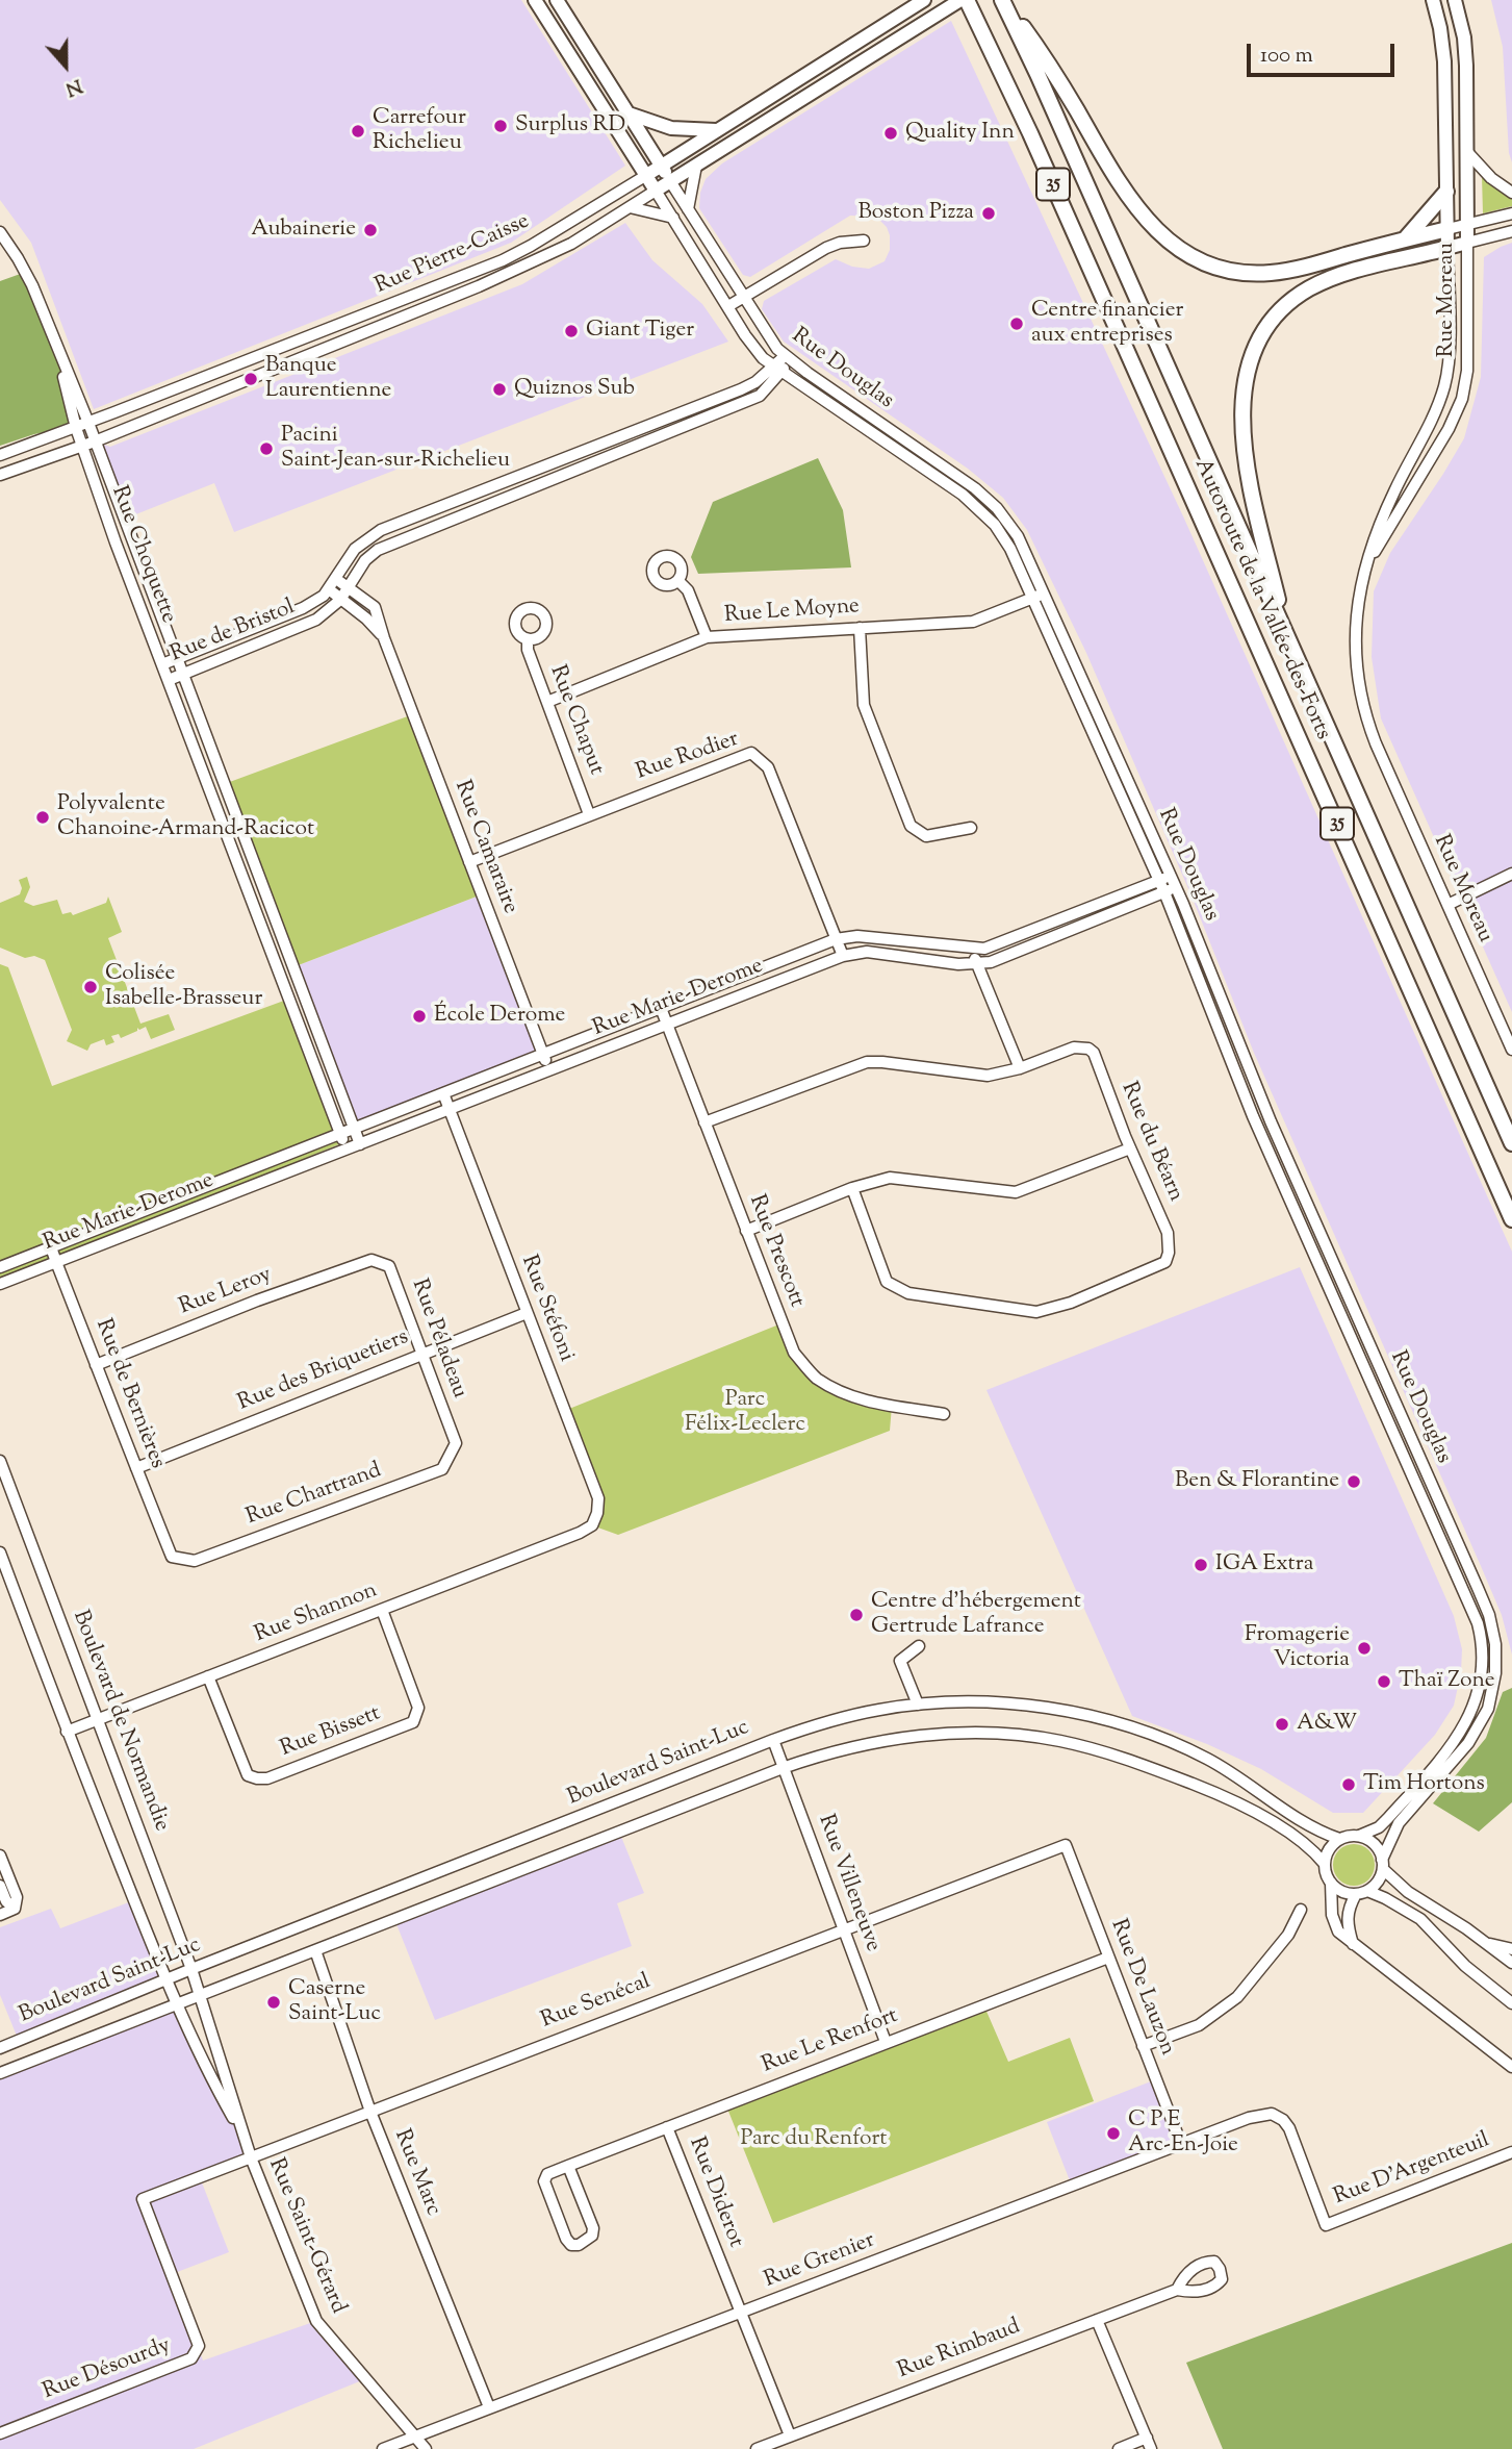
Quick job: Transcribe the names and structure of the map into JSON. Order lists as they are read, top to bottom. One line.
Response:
{"streets":{"highway":["35","Autoroute de la Vallée-des-Forts"],"main road":["Rue Pierre-Caisse","Rue Moreau","Rue Douglas"],"street":["Rue Choquette","Rue Le Moyne","Rue de Bristol","Rue Chaput","Rue Rodier","Rue Camaraire","Rue Marie-Derome","Rue du Béarn","Rue Prescott","Rue Leroy","Rue Stéfoni","Rue Péladeau","Rue des Briquetiers","Rue de Bernières","Rue Chartrand","Rue Shannon","Boulevard de Normandie","Rue Bissett","Boulevard Saint-Luc","Rue Villeneuve","Rue De Lauzon","Rue Senécal","Rue Le Renfort","Rue D'Argenteuil","Rue Marc","Rue Diderot","Rue Saint-Gérard","Rue Grenier","Rue Rimbaud","Rue Désourdy"]},"crossings":[["Rue Pierre-Caisse","Rue Douglas"],["Rue Pierre-Caisse","Rue Choquette"],["Rue Pierre-Caisse","Autoroute de la Vallée-des-Forts"],["Rue Douglas","Rue Le Moyne"],["Rue Douglas","Rue de Bristol"],["Rue Douglas","Rue Marie-Derome"],["Rue Douglas","Boulevard Saint-Luc"],["Rue Choquette","Rue de Bristol"],["Rue Choquette","Rue Marie-Derome"],["Rue Le Moyne","Rue Chaput"],["Rue de Bristol","Rue Camaraire"],["Rue Chaput","Rue Rodier"],["Rue Rodier","Rue Camaraire"],["Rue Rodier","Rue Marie-Derome"],["Rue Camaraire","Rue Marie-Derome"],["Rue Marie-Derome","Rue Prescott"],["Rue Marie-Derome","Rue Stéfoni"],["Rue Marie-Derome","Rue de Bernières"],["Rue du Béarn","Rue Prescott"],["Rue Leroy","Rue Péladeau"],["Rue Leroy","Rue de Bernières"],["Rue Stéfoni","Rue des Briquetiers"],["Rue Stéfoni","Rue Shannon"],["Rue Péladeau","Rue des Briquetiers"],["Rue Péladeau","Rue Chartrand"],["Rue des Briquetiers","Rue de Bernières"],["Rue de Bernières","Rue Chartrand"],["Rue Shannon","Boulevard de Normandie"],["Rue Shannon","Rue Bissett"],["Boulevard de Normandie","Boulevard Saint-Luc"],["Boulevard de Normandie","Rue Saint-Gérard"],["Boulevard Saint-Luc","Rue Villeneuve"],["Boulevard Saint-Luc","Rue Marc"],["Boulevard Saint-Luc","Rue Saint-Gérard"],["Rue Villeneuve","Rue Senécal"],["Rue Villeneuve","Rue Le Renfort"],["Rue De Lauzon","Rue Senécal"],["Rue De Lauzon","Rue Le Renfort"],["Rue De Lauzon","Rue Grenier"],["Rue Senécal","Rue Marc"],["Rue Senécal","Rue Saint-Gérard"],["Rue Senécal","Rue Désourdy"],["Rue Le Renfort","Rue Diderot"],["Rue D'Argenteuil","Rue Grenier"],["Rue Marc","Rue Grenier"],["Rue Diderot","Rue Grenier"],["Rue Diderot","Rue Rimbaud"],["Rue Saint-Gérard","Rue Grenier"]],"parks":["Parc Félix-Leclerc","Parc du Renfort"],"places":["Surplus RD","Carrefour Richelieu","Quality Inn","Boston Pizza","Aubainerie","Centre financier aux entreprises","Giant Tiger","Banque Laurentienne","Quiznos Sub","Pacini Saint-Jean-sur-Richelieu","Polyvalente Chanoine-Armand-Racicot","Colisée Isabelle-Brasseur","École Derome","Ben & Florantine","IGA Extra","Centre d'hébergement Gertrude Lafrance","Fromagerie Victoria","Thaï Zone","A&W","Tim Hortons","Caserne Saint-Luc","C P E Arc-En-Joie"],"scale_bar":"100 m","north":"bottom"}
